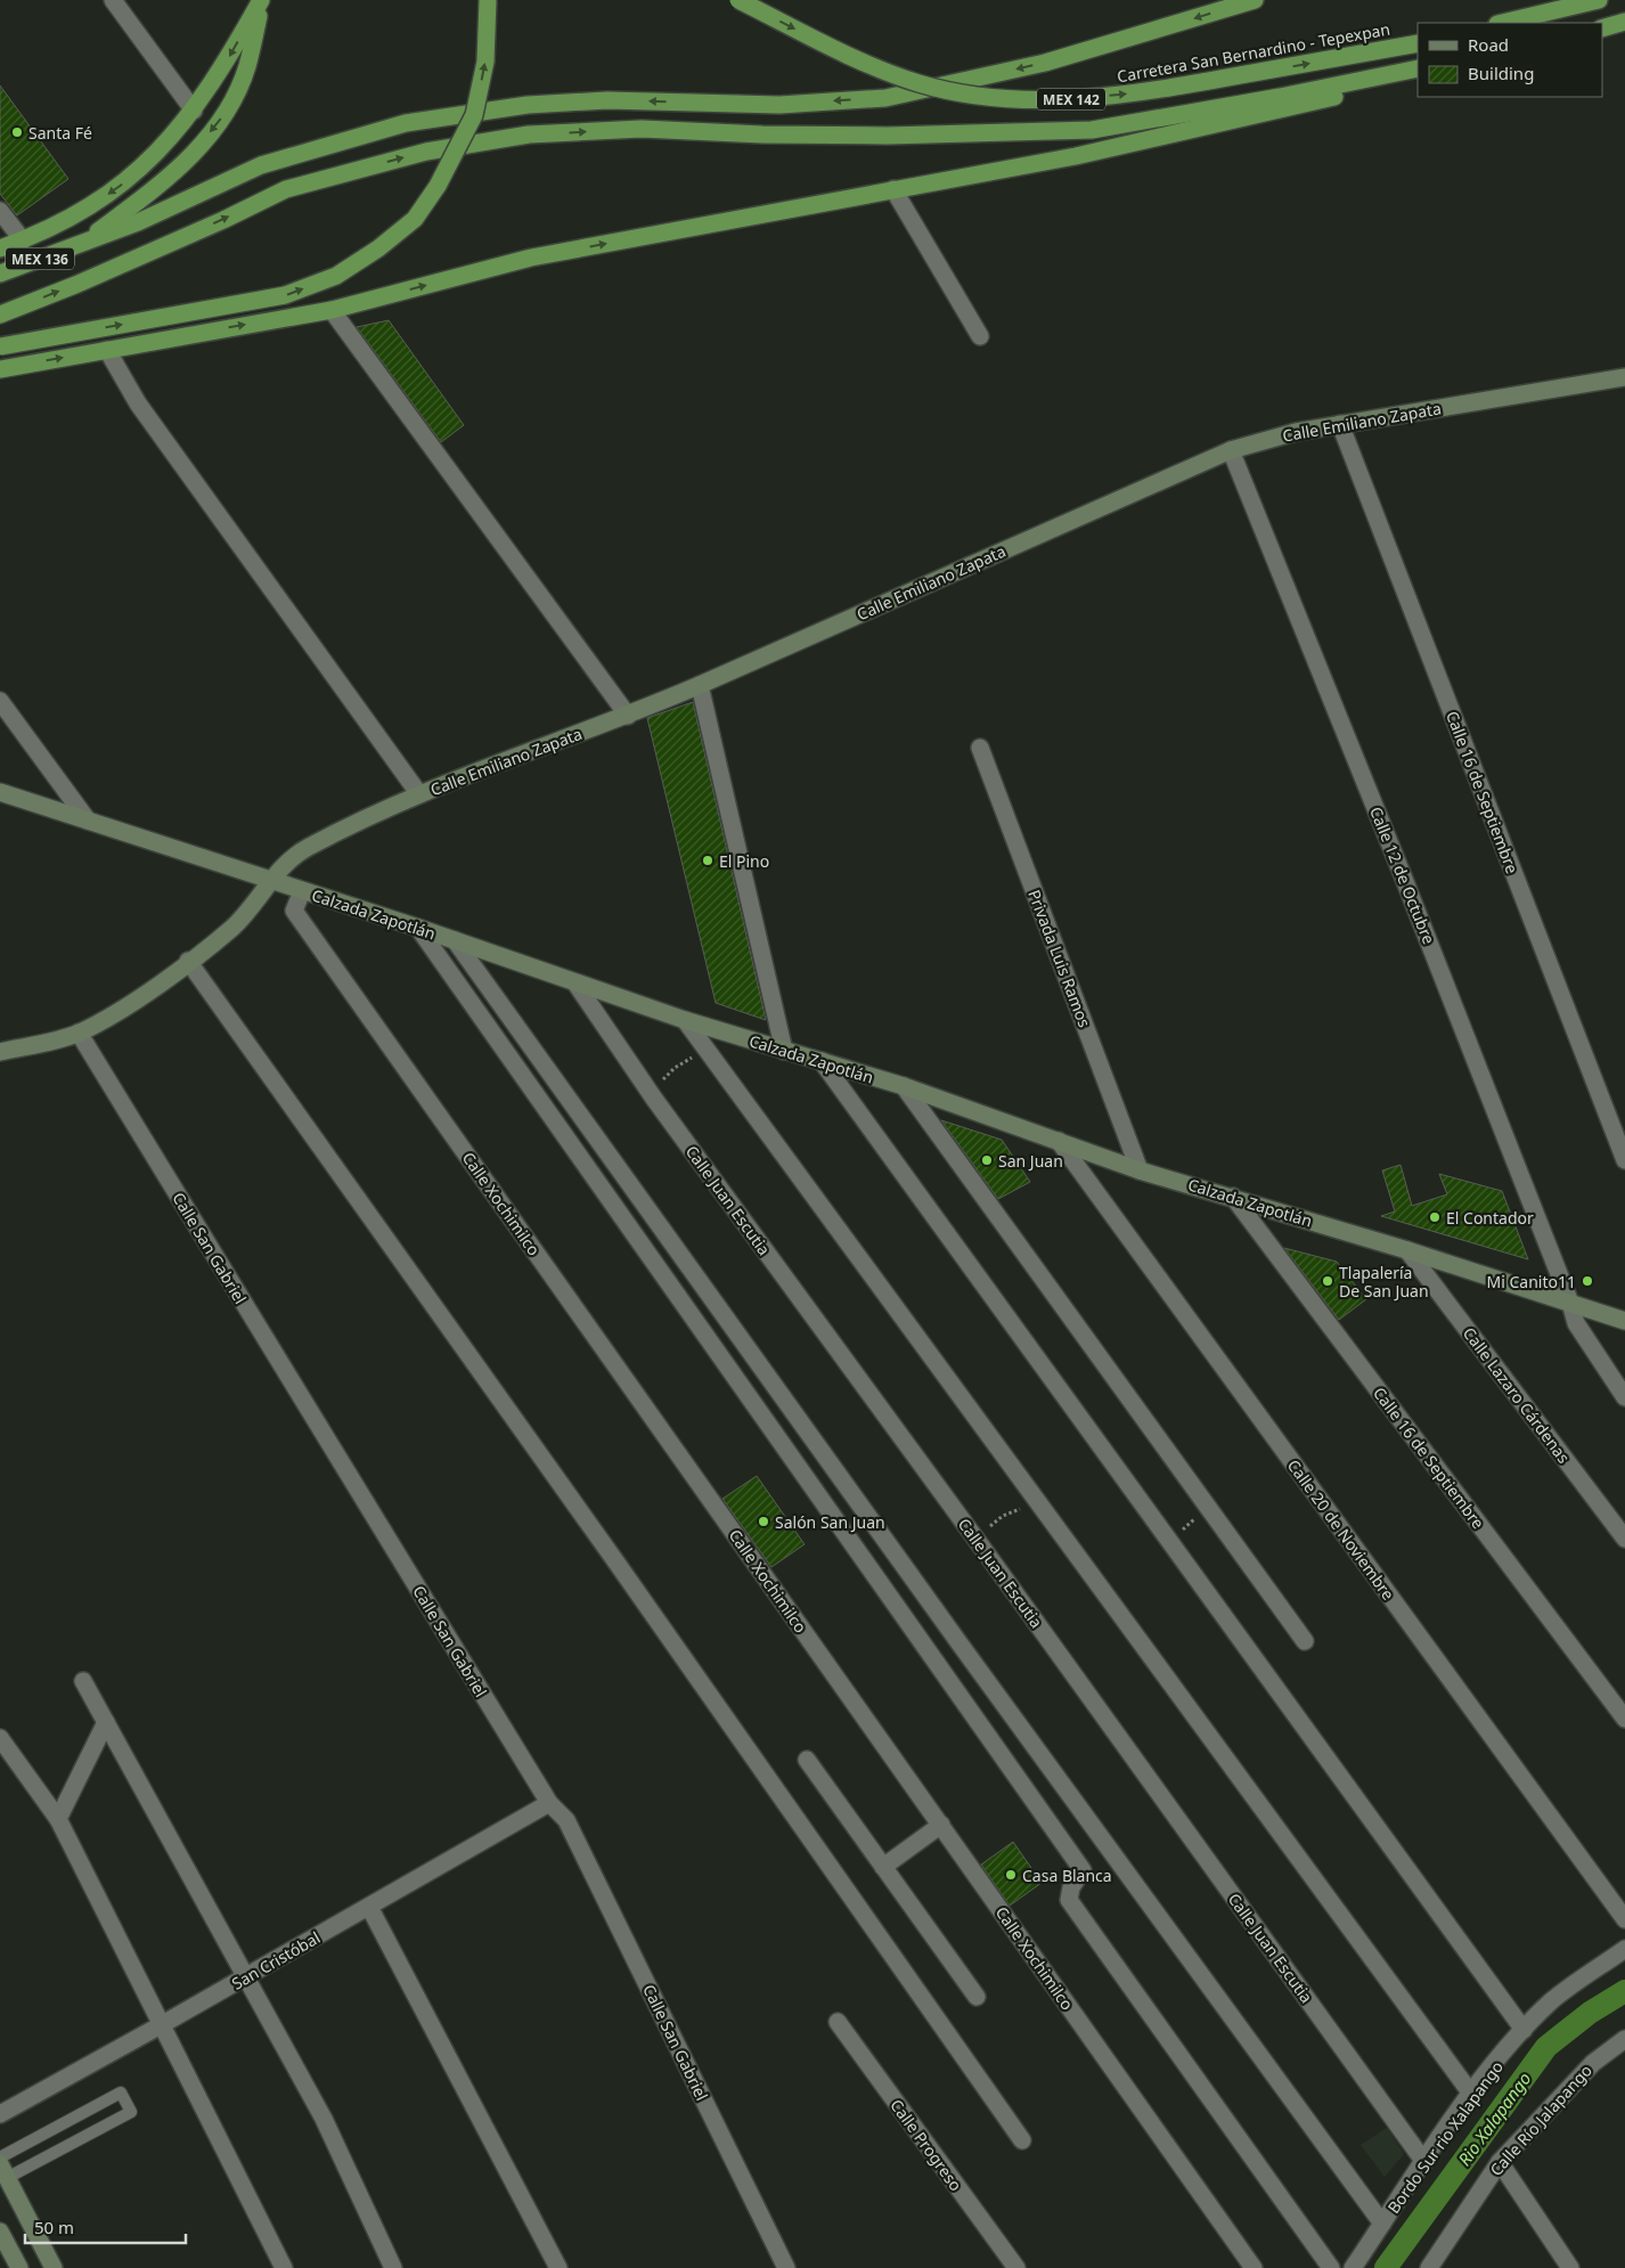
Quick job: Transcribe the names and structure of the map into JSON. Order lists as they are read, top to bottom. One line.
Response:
{"streets":{"highway":["Carretera San Bernardino - Tepexpan","MEX 142","MEX 136"],"street":["Calle Emiliano Zapata","Calle 16 de Septiembre","Calle 12 de Octubre","Calzada Zapotlán","Privada Luis Ramos","Calle Juan Escutia","Calle Xochimilco","Calle San Gabriel","Calle Lazaro Cárdenas","Calle 20 de Noviembre","San Cristóbal","Calle Río Jalapango","Bordo Sur rio Xalapango","Calle Progreso"]},"crossings":[["Calle Emiliano Zapata","Calle 16 de Septiembre"],["Calle Emiliano Zapata","Calle 12 de Octubre"],["Calle Emiliano Zapata","Calzada Zapotlán"],["Calle Emiliano Zapata","Calle San Gabriel"],["Calle 16 de Septiembre","Calzada Zapotlán"],["Calle 12 de Octubre","Calzada Zapotlán"],["Calzada Zapotlán","Privada Luis Ramos"],["Calzada Zapotlán","Calle Juan Escutia"],["Calzada Zapotlán","Calle Xochimilco"],["Calzada Zapotlán","Calle Lazaro Cárdenas"],["Calzada Zapotlán","Calle 20 de Noviembre"],["Calle Juan Escutia","Bordo Sur rio Xalapango"],["Calle San Gabriel","San Cristóbal"]],"water":["Rio Xalapango"],"places":["Santa Fé","El Pino","San Juan","El Contador","Tlapalería De San Juan","Mi Canito11","Salón San Juan","Casa Blanca"],"legend":["Road","Building"],"scale_bar":"50 m"}
